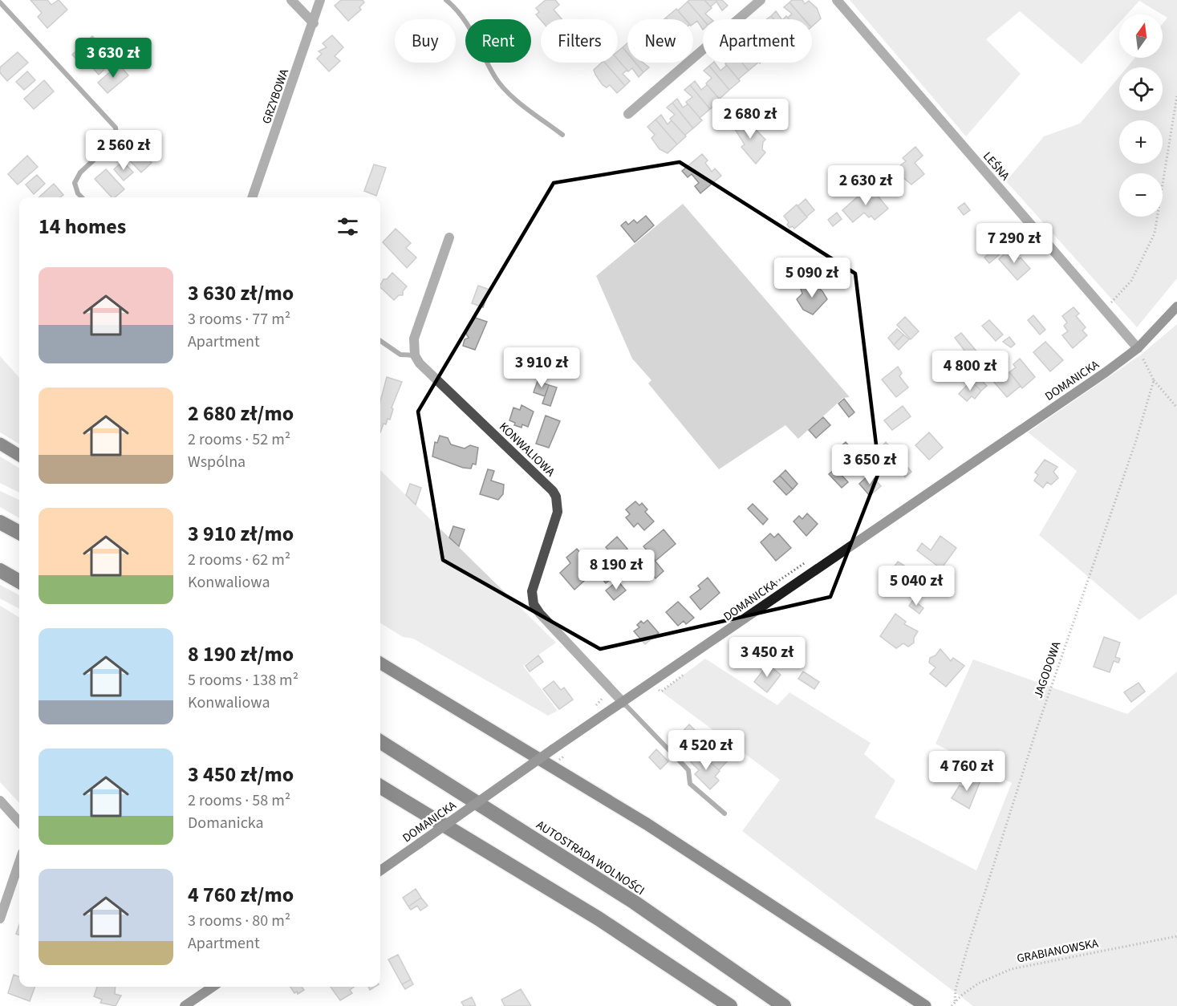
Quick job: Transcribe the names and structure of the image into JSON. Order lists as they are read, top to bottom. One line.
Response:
{"streets":{"highway":["AUTOSTRADA WOLNOŚCI"],"street":["GRZYBOWA","LEŚNA","DOMANICKA","KONWALIOWA"],"path":["JAGODOWA","GRABIANOWSKA"]},"crossings":[["LEŚNA","DOMANICKA"],["DOMANICKA","KONWALIOWA"],["JAGODOWA","GRABIANOWSKA"]],"north":"top","page":{"map_buttons":["+","−"],"chip":["Buy","Rent","Filters","New","Apartment"],"price":["3 630 zł","2 680 zł","2 560 zł","2 630 zł","7 290 zł","5 090 zł","3 910 zł","4 800 zł","3 650 zł","8 190 zł","5 040 zł","3 450 zł","4 520 zł","4 760 zł"],"heading":"14 homes","list":[{"name":"3 630 zł/mo","note":"3 rooms · 77 m² · Apartment"},{"name":"2 680 zł/mo","note":"2 rooms · 52 m² · Wspólna"},{"name":"3 910 zł/mo","note":"2 rooms · 62 m² · Konwaliowa"},{"name":"8 190 zł/mo","note":"5 rooms · 138 m² · Konwaliowa"},{"name":"3 450 zł/mo","note":"2 rooms · 58 m² · Domanicka"},{"name":"4 760 zł/mo","note":"3 rooms · 80 m² · Apartment"}]}}
